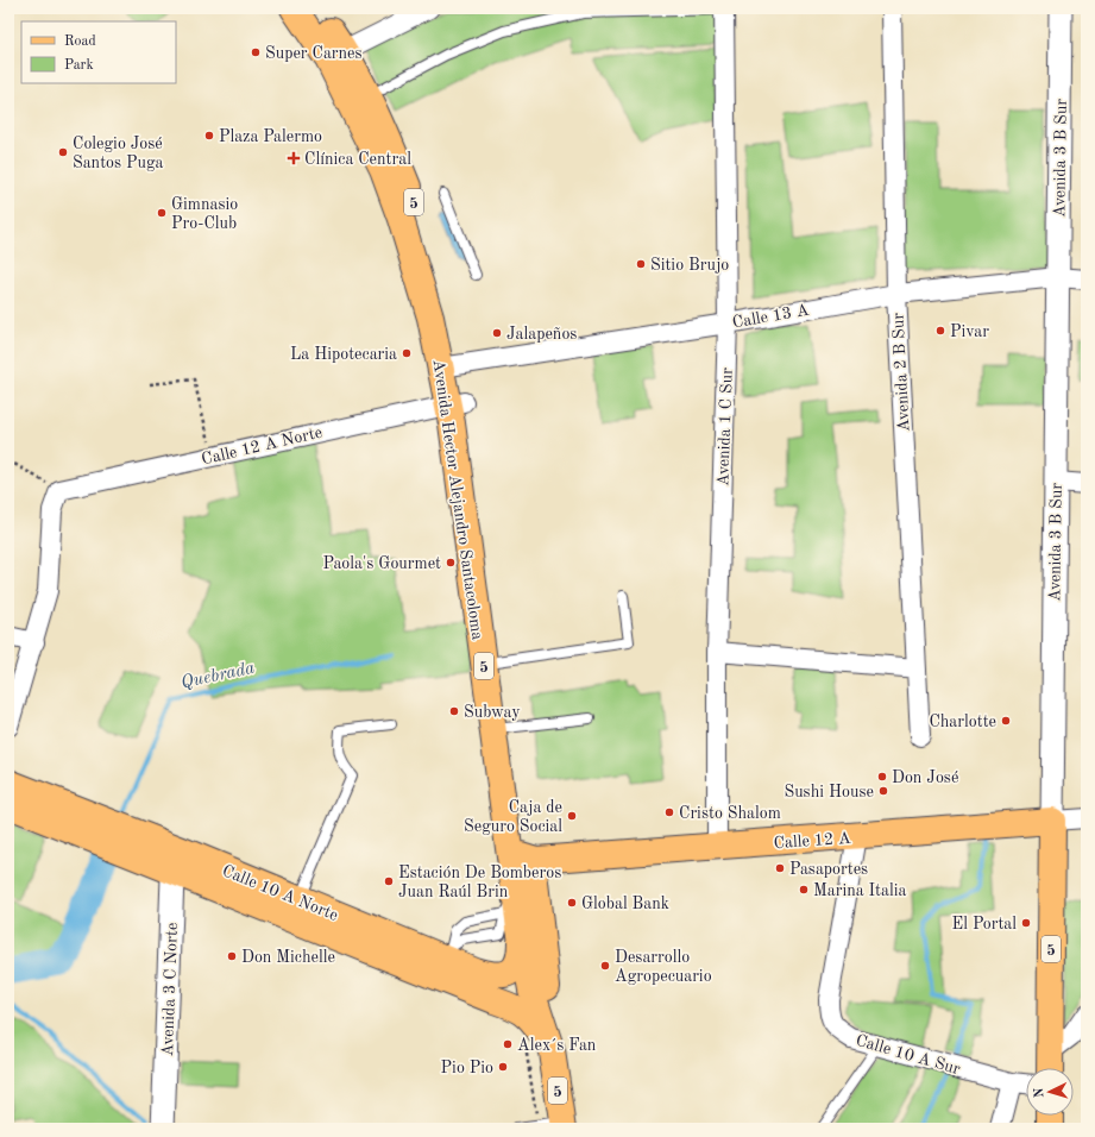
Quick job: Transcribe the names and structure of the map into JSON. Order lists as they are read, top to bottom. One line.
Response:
{"streets":{"main road":["Avenida 3 B Sur","5","Avenida Hector Alejandro Santacoloma","Calle 12 A","Calle 10 A Norte"],"street":["Calle 13 A","Avenida 2 B Sur","Avenida 1 C Sur","Calle 12 A Norte","Avenida 3 C Norte","Calle 10 A Sur"]},"crossings":[["Avenida 3 B Sur","Calle 13 A"],["Avenida 3 B Sur","Calle 12 A"],["5","Avenida Hector Alejandro Santacoloma"],["5","Calle 10 A Norte"],["Calle 13 A","Avenida 2 B Sur"],["Calle 13 A","Avenida 1 C Sur"],["Calle 13 A","Avenida Hector Alejandro Santacoloma"],["Avenida 1 C Sur","Calle 12 A"],["Calle 12 A Norte","Avenida Hector Alejandro Santacoloma"],["Avenida Hector Alejandro Santacoloma","Calle 12 A"],["Avenida Hector Alejandro Santacoloma","Calle 10 A Norte"],["Calle 12 A","Calle 10 A Sur"],["Calle 10 A Norte","Avenida 3 C Norte"]],"water":["Quebrada"],"places":{"other":["Super Carnes","Plaza Palermo","Colegio José Santos Puga","Gimnasio Pro-Club","Sitio Brujo","Pivar","Jalapeños","La Hipotecaria","Paola's Gourmet","Subway","Charlotte","Don José","Sushi House","Cristo Shalom","Caja de Seguro Social","Pasaportes","Estación De Bomberos Juan Raúl Brin","Marina Italia","Global Bank","El Portal","Don Michelle","Desarrollo Agropecuario","Alex´s Fan","Pio Pio"],"health":["Clínica Central"]},"legend":["Road","Park"],"north":"left"}
